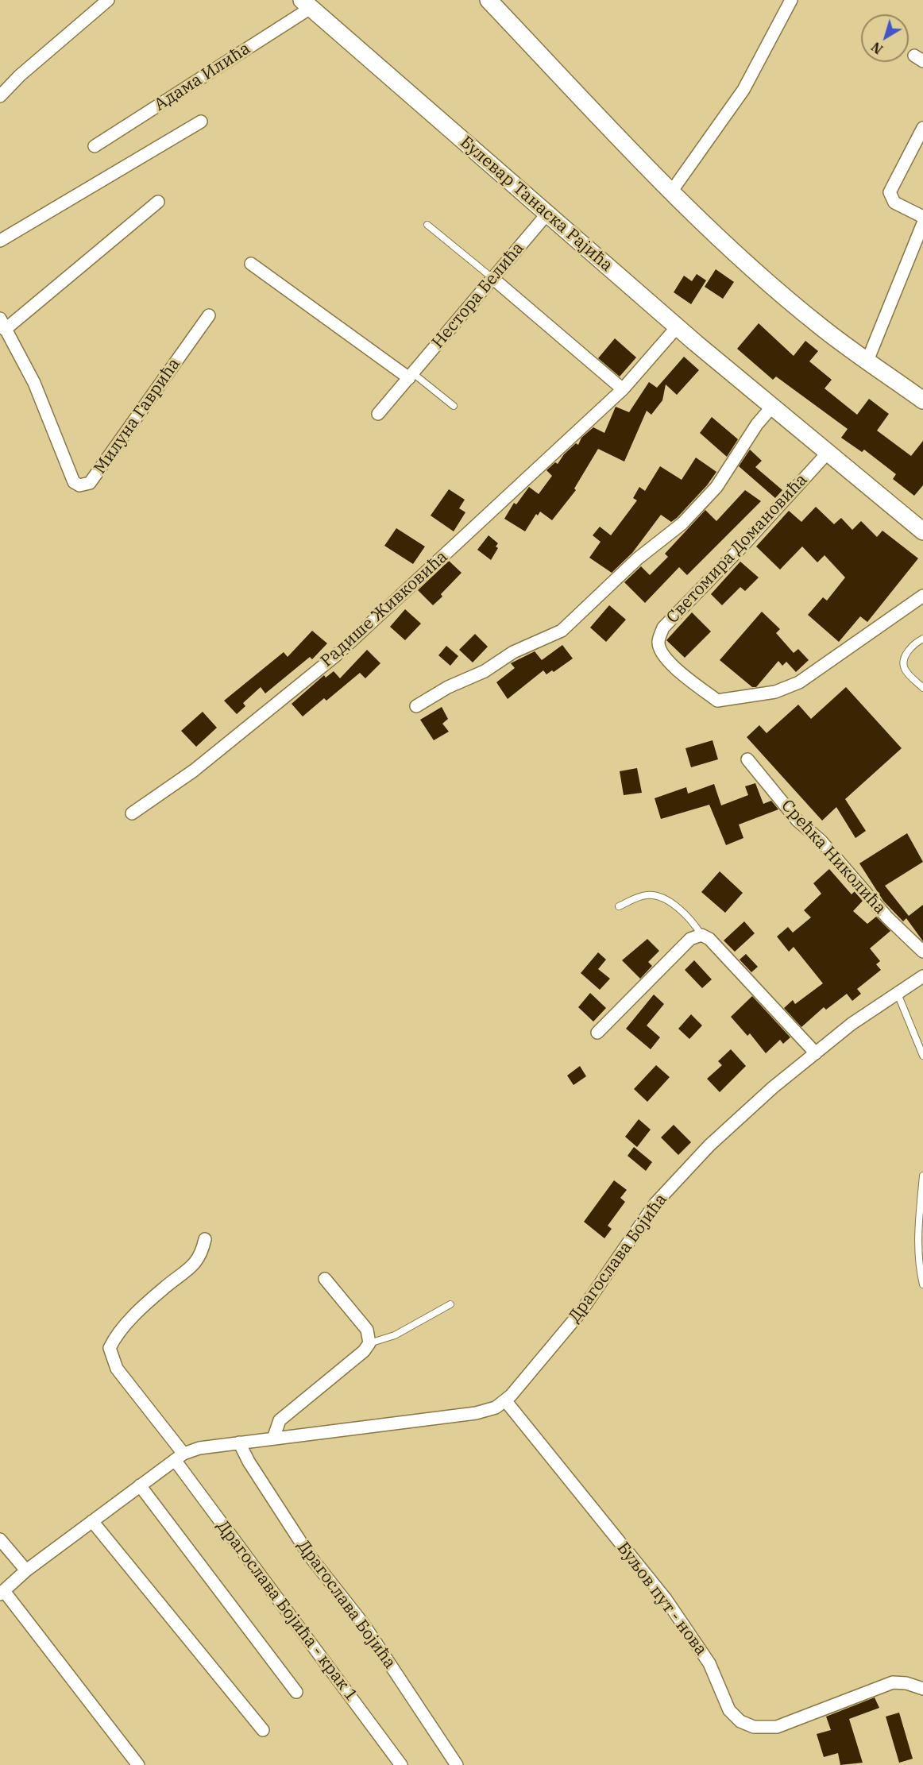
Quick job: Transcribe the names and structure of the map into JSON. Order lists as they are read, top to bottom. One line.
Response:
{"streets":{"main road":["Булевар Танаска Рајића"],"street":["Адама Илића","Нестора Белића","Милуна Гаврића","Светомира Домановића","Радише Живковића","Срећка Николића","Драгослава Бојића","Буљов пут - нова","Драгослава Бојића - крак 1"]},"crossings":[["Адама Илића","Булевар Танаска Рајића"],["Булевар Танаска Рајића","Нестора Белића"],["Булевар Танаска Рајића","Светомира Домановића"],["Булевар Танаска Рајића","Радише Живковића"],["Драгослава Бојића","Буљов пут - нова"],["Драгослава Бојића","Драгослава Бојића - крак 1"]],"north":"bottom left"}
